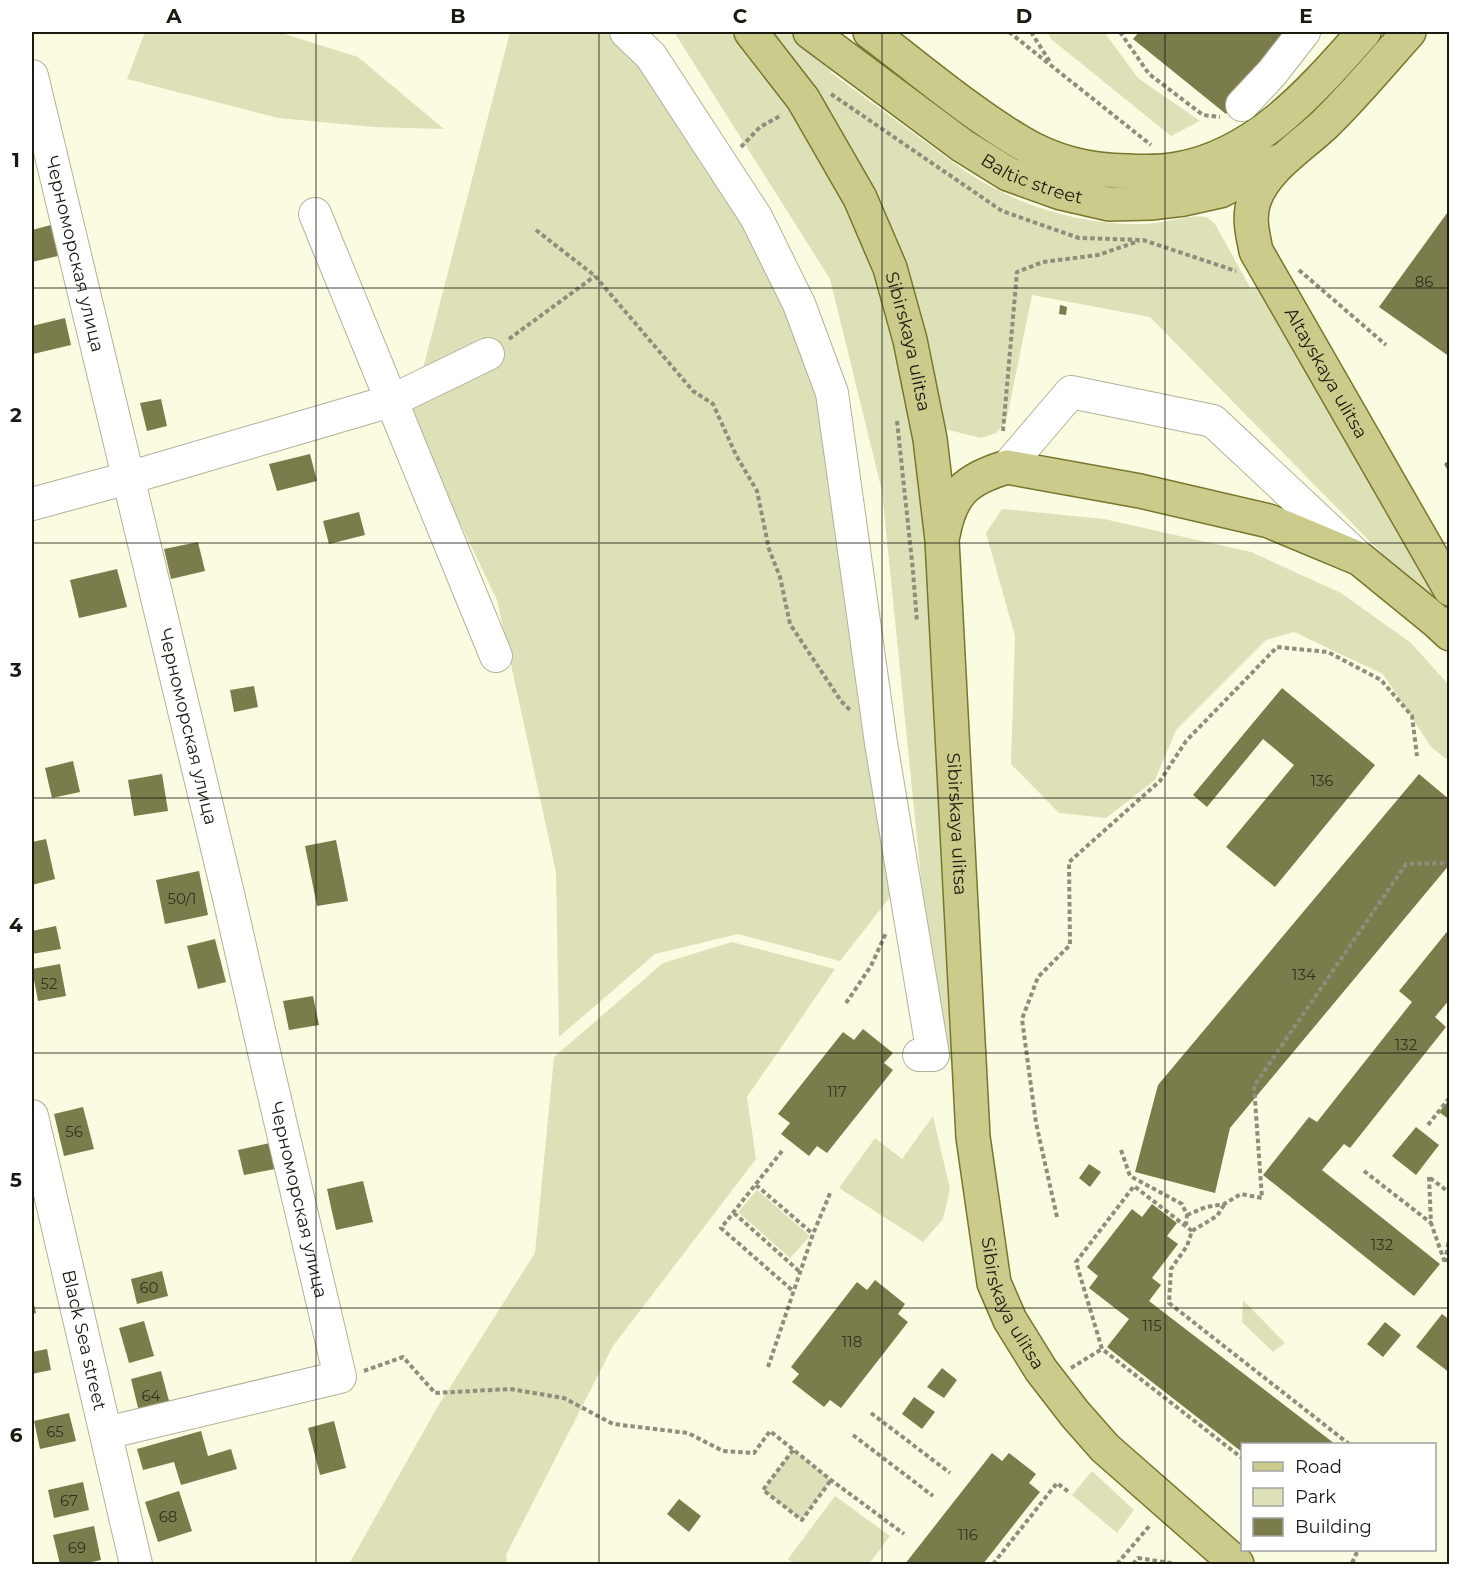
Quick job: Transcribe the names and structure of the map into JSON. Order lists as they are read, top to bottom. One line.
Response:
{"streets":{"main road":["Baltic street","Sibirskaya ulitsa","Altayskaya ulitsa"],"street":["Черноморская улица","Black Sea street"]},"crossings":[["Baltic street","Altayskaya ulitsa"]],"house_numbers":["86","136","50/1","134","52","132","117","56","132","60","115","118","64","65","67","68","116","69"],"legend":["Road","Park","Building"],"grid":{"columns":["A","B","C","D","E"],"rows":["1","2","3","4","5","6"]}}
